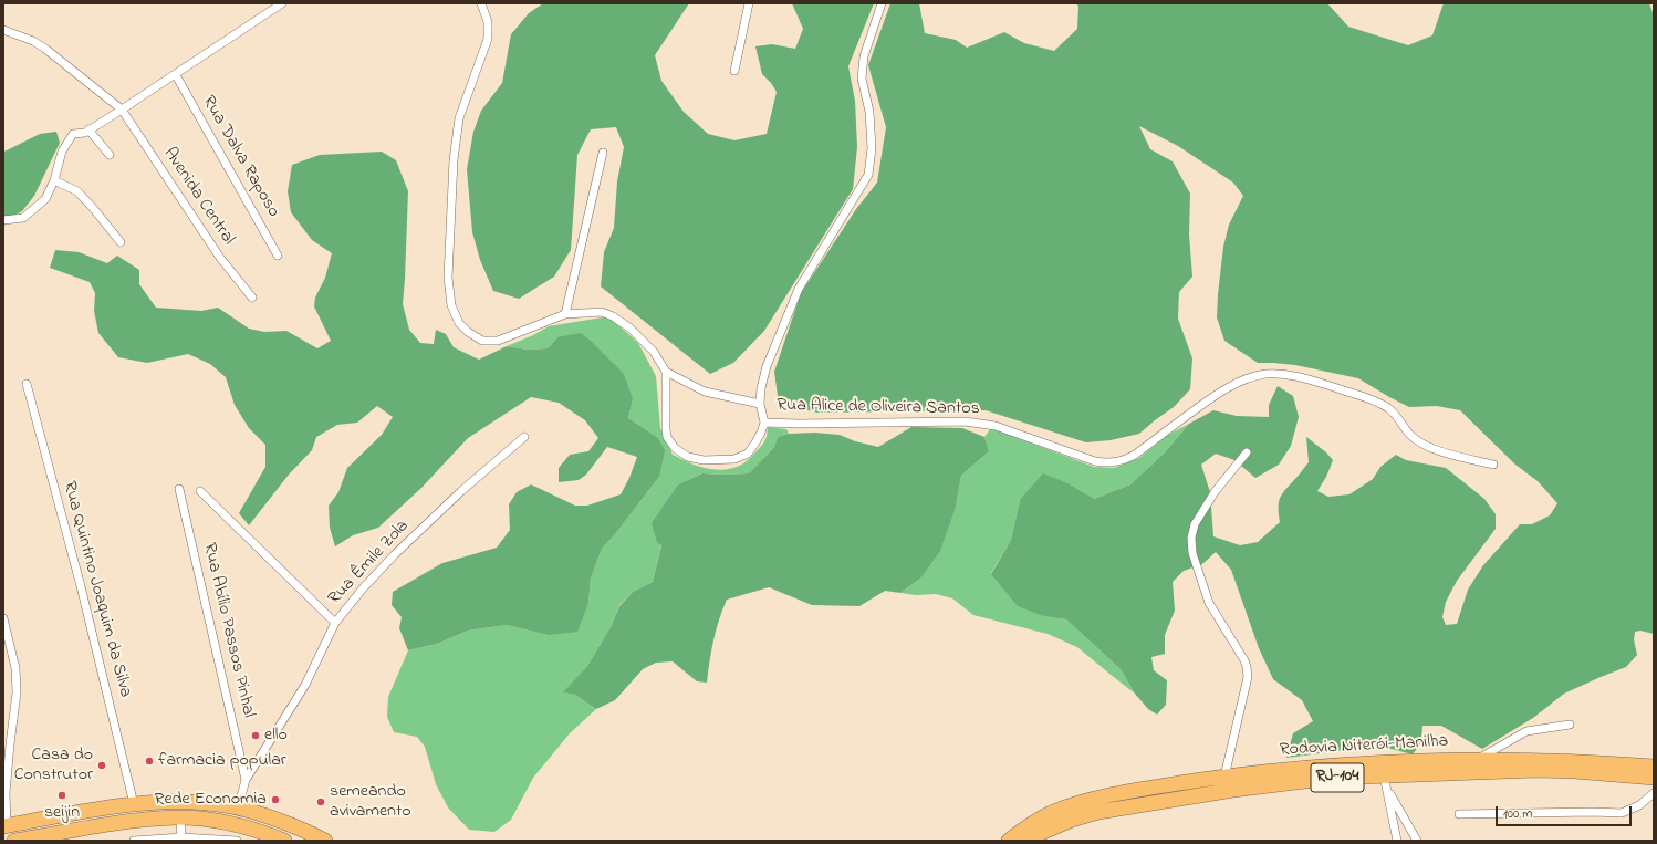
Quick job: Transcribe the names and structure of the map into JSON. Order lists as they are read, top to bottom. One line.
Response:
{"streets":{"highway":["Rodovia Niterói-Manilha","RJ-104"],"street":["Rua Dalva Raposo","Avenida Central","Rua Alice de Oliveira Santos","Rua Êmile Zola","Rua Quintino Joaquim da Silva","Rua Abílio Passos Pinhal"]},"crossings":[["Rua Êmile Zola","Rua Abílio Passos Pinhal"]],"places":["ello","farmacia popular","Casa do Construtor","seijin","Rede Economia","semeando avivamento"],"scale_bar":"100 m"}
